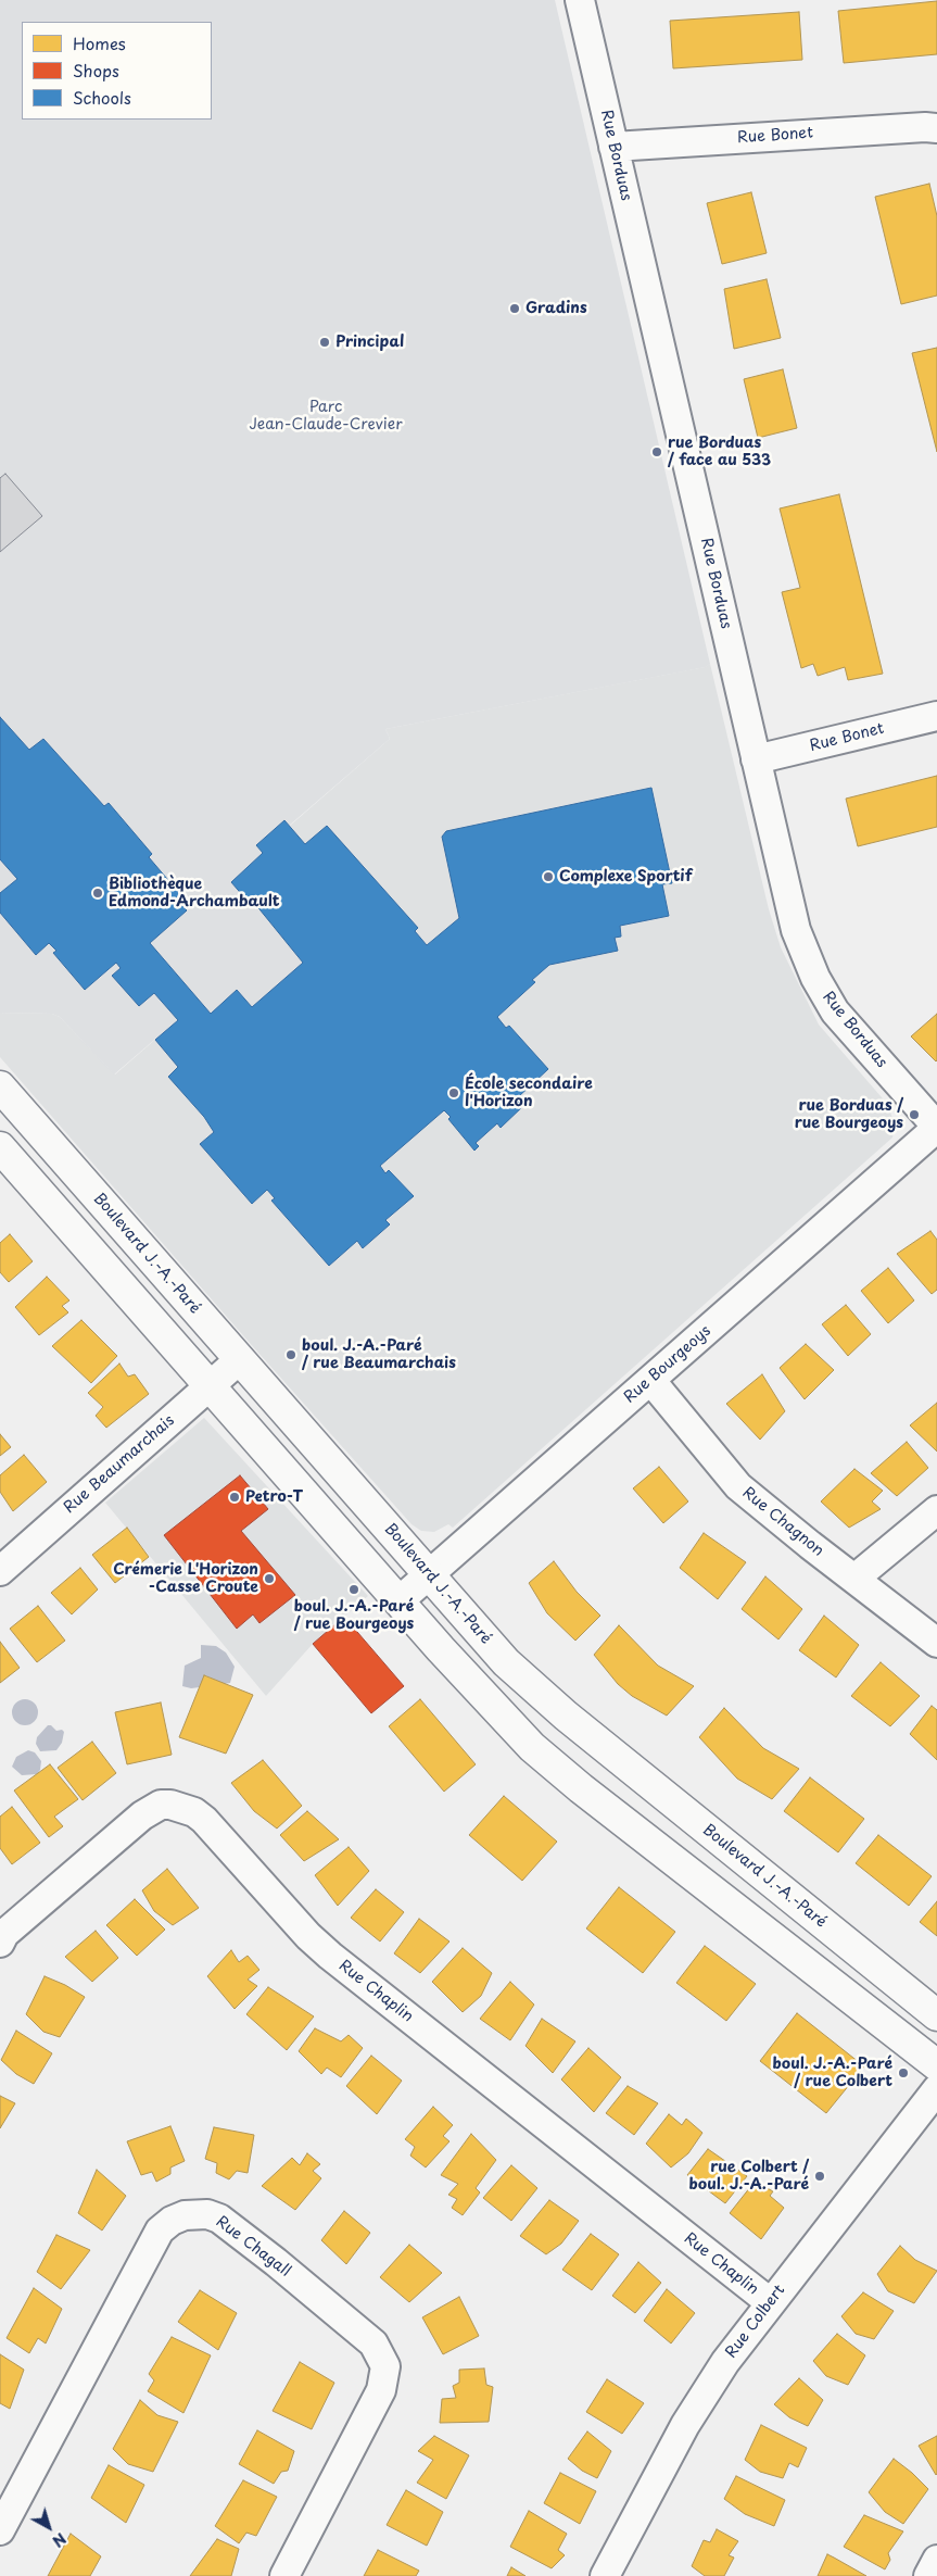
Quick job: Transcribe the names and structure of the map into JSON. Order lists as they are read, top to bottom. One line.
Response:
{"streets":{"street":["Rue Bonet","Rue Borduas","Boulevard J.-A.-Paré","Rue Bourgeoys","Rue Beaumarchais","Rue Chagnon","Rue Chaplin","Rue Chagall","Rue Colbert"]},"crossings":[["Rue Bonet","Rue Borduas"],["Rue Borduas","Rue Bourgeoys"],["Boulevard J.-A.-Paré","Rue Bourgeoys"],["Boulevard J.-A.-Paré","Rue Beaumarchais"],["Rue Bourgeoys","Rue Chagnon"],["Rue Chaplin","Rue Colbert"]],"parks":["Parc Jean-Claude-Crevier"],"places":["Gradins","Principal","rue Borduas / face au 533","Complexe Sportif","Bibliothèque Edmond-Archambault","École secondaire l'Horizon","rue Borduas / rue Bourgeoys","boul. J.-A.-Paré / rue Beaumarchais","Petro-T","Crémerie L'Horizon -Casse Croute","boul. J.-A.-Paré / rue Bourgeoys","boul. J.-A.-Paré / rue Colbert","rue Colbert / boul. J.-A.-Paré"],"legend":["Homes","Shops","Schools"],"north":"bottom right"}
